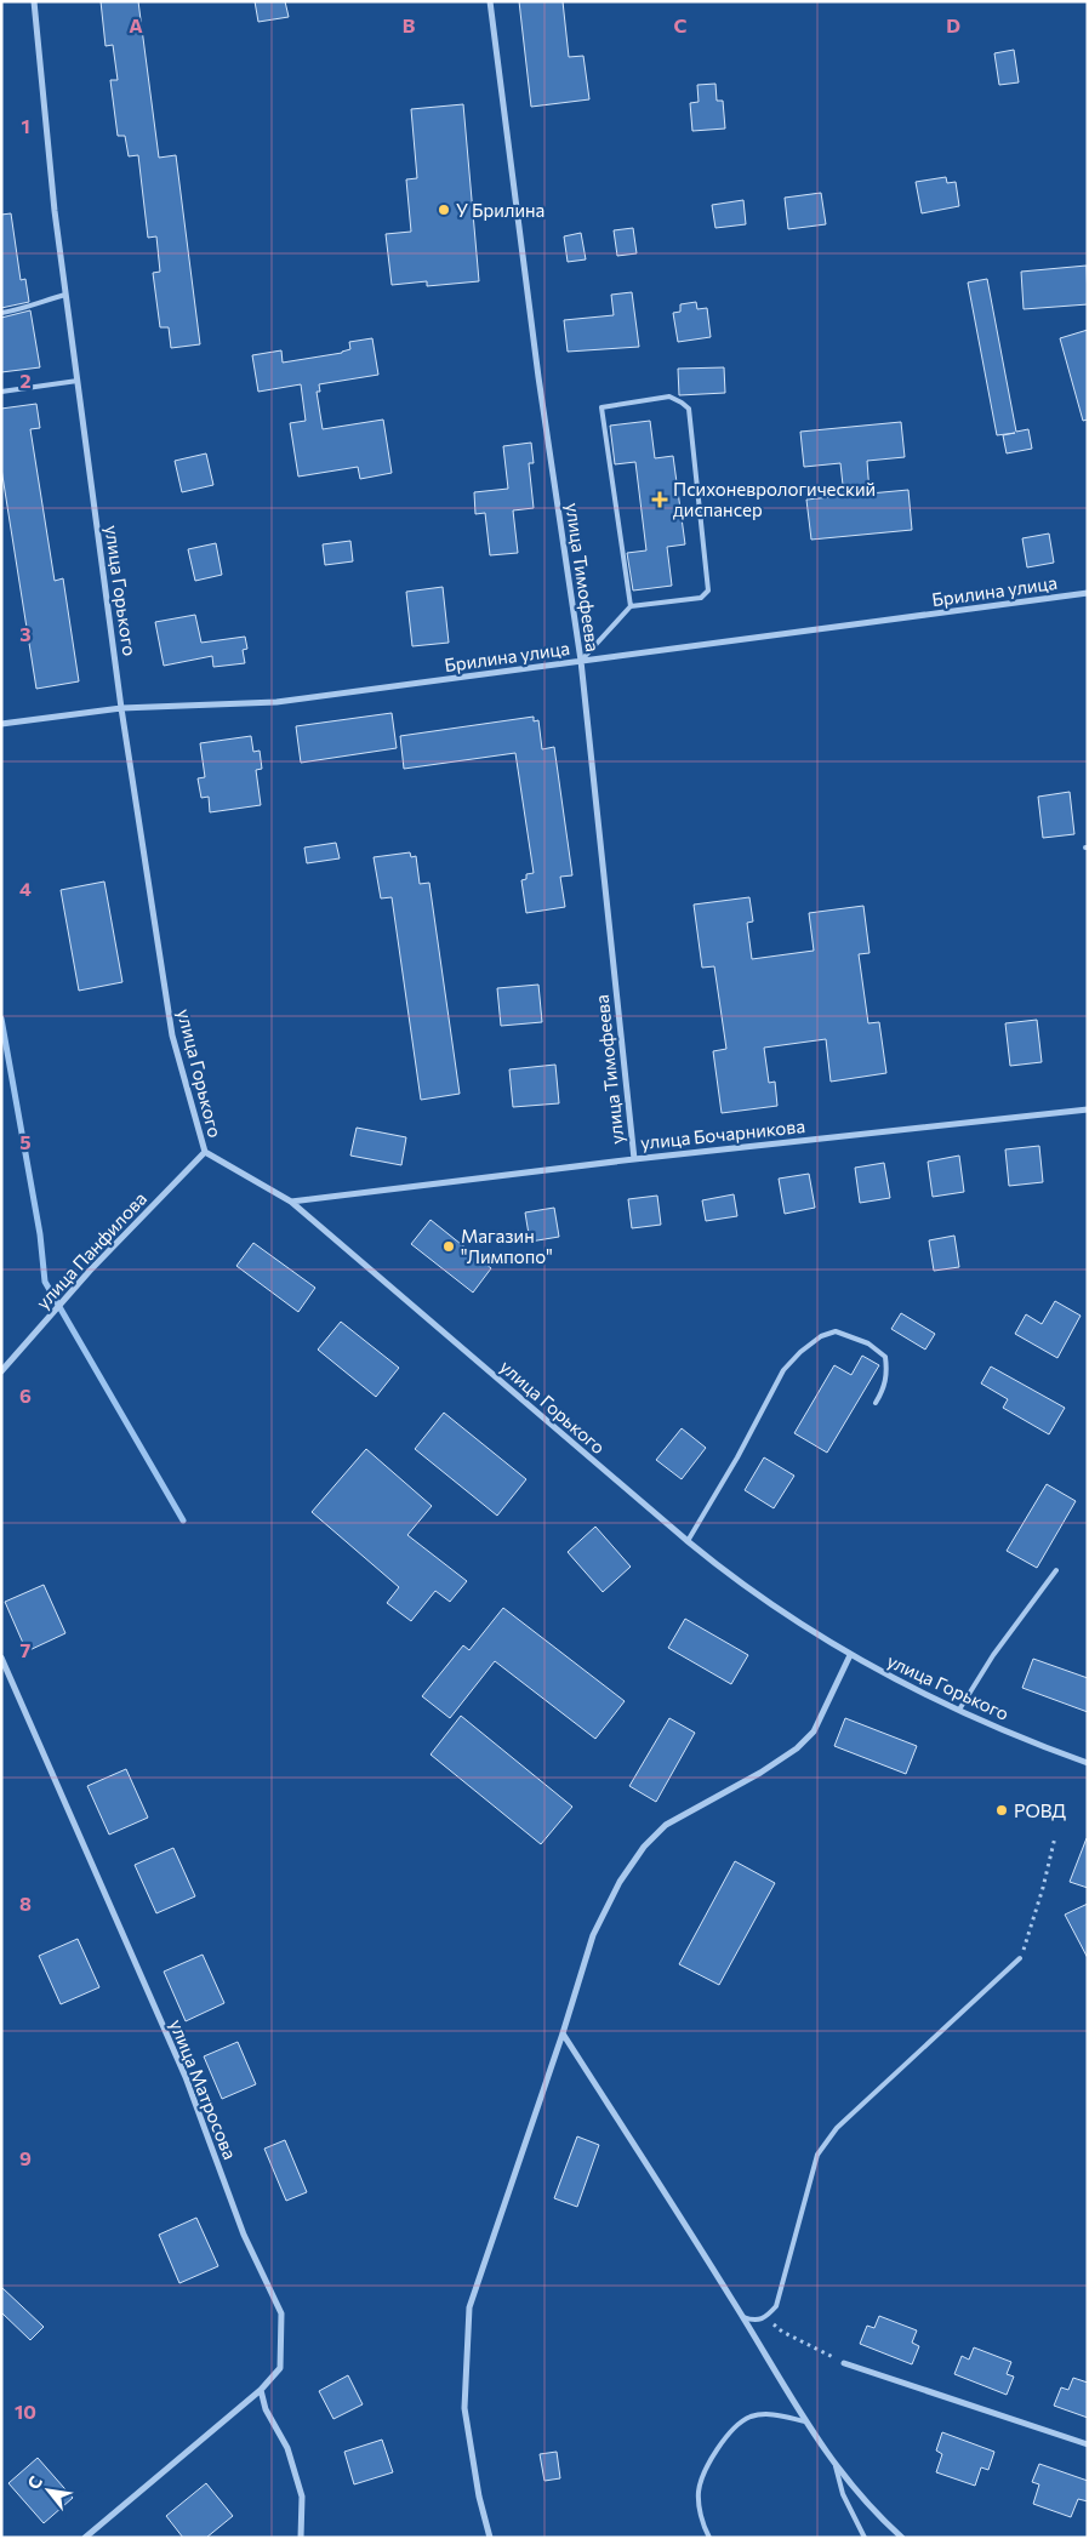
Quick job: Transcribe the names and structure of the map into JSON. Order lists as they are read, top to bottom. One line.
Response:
{"streets":{"street":["улица Тимофеева","улица Горького","Брилина улица","улица Бочарникова","улица Панфилова","улица Матросова"]},"crossings":[["улица Тимофеева","Брилина улица"],["улица Тимофеева","улица Бочарникова"],["улица Горького","Брилина улица"],["улица Горького","улица Бочарникова"],["улица Горького","улица Панфилова"]],"places":{"other":["У Брилина","Магазин \"Лимпопо\"","РОВД"],"health":["Психоневрологический диспансер"]},"north":"top left","grid":{"columns":["A","B","C","D"],"rows":["1","2","3","4","5","6","7","8","9","10"]}}
